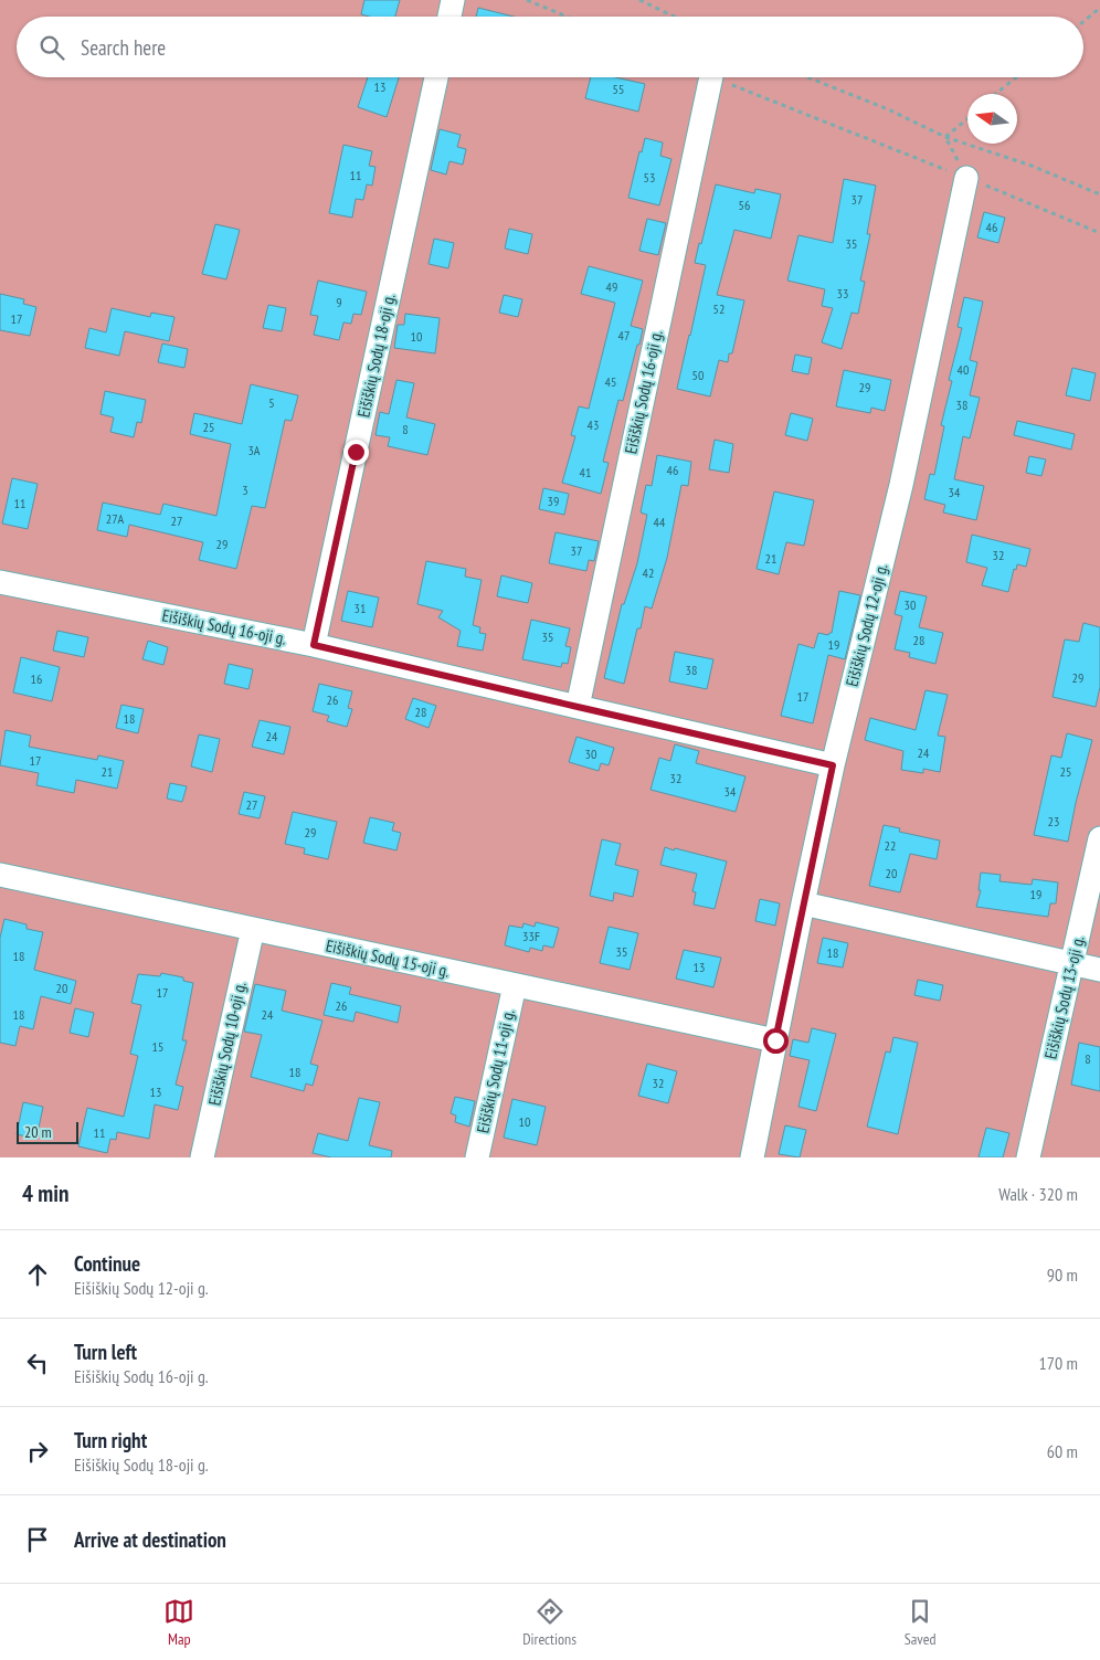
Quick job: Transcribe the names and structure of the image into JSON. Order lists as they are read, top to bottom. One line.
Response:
{"streets":{"street":["Eišiškių Sodų 18-oji g.","Eišiškių Sodų 16-oji g.","Eišiškių Sodų 12-oji g.","Eišiškių Sodų 15-oji g.","Eišiškių Sodų 13-oji g.","Eišiškių Sodų 10-oji g.","Eišiškių Sodų 11-oji g."]},"crossings":[["Eišiškių Sodų 18-oji g.","Eišiškių Sodų 16-oji g."],["Eišiškių Sodų 16-oji g.","Eišiškių Sodų 12-oji g."],["Eišiškių Sodų 12-oji g.","Eišiškių Sodų 15-oji g."],["Eišiškių Sodų 15-oji g.","Eišiškių Sodų 10-oji g."],["Eišiškių Sodų 15-oji g.","Eišiškių Sodų 11-oji g."]],"house_numbers":["13","55","11","53","37","56","46","35","49","33","9","52","17","47","10","40","50","45","29","5","38","43","25","8","3A","46","41","3","34","39","11","27A","27","44","29","37","32","21","42","30","31","35","28","19","38","29","16","17","26","28","18","24","24","30","17","21","25","32","34","27","23","29","22","20","19","33F","35","18","18","13","20","17","26","18","24","15","8","18","32","13","10","11"],"scale_bar":"20 m","north":"left","page":{"search":"Search here","scale":"20 m","heading":["4 min","Walk · 320 m"],"list":[["Continue","Eišiškių Sodų 12-oji g.","90 m"],["Turn left","Eišiškių Sodų 16-oji g.","170 m"],["Turn right","Eišiškių Sodų 18-oji g.","60 m"],"Arrive at destination"],"nav":["Map","Directions","Saved"]}}
